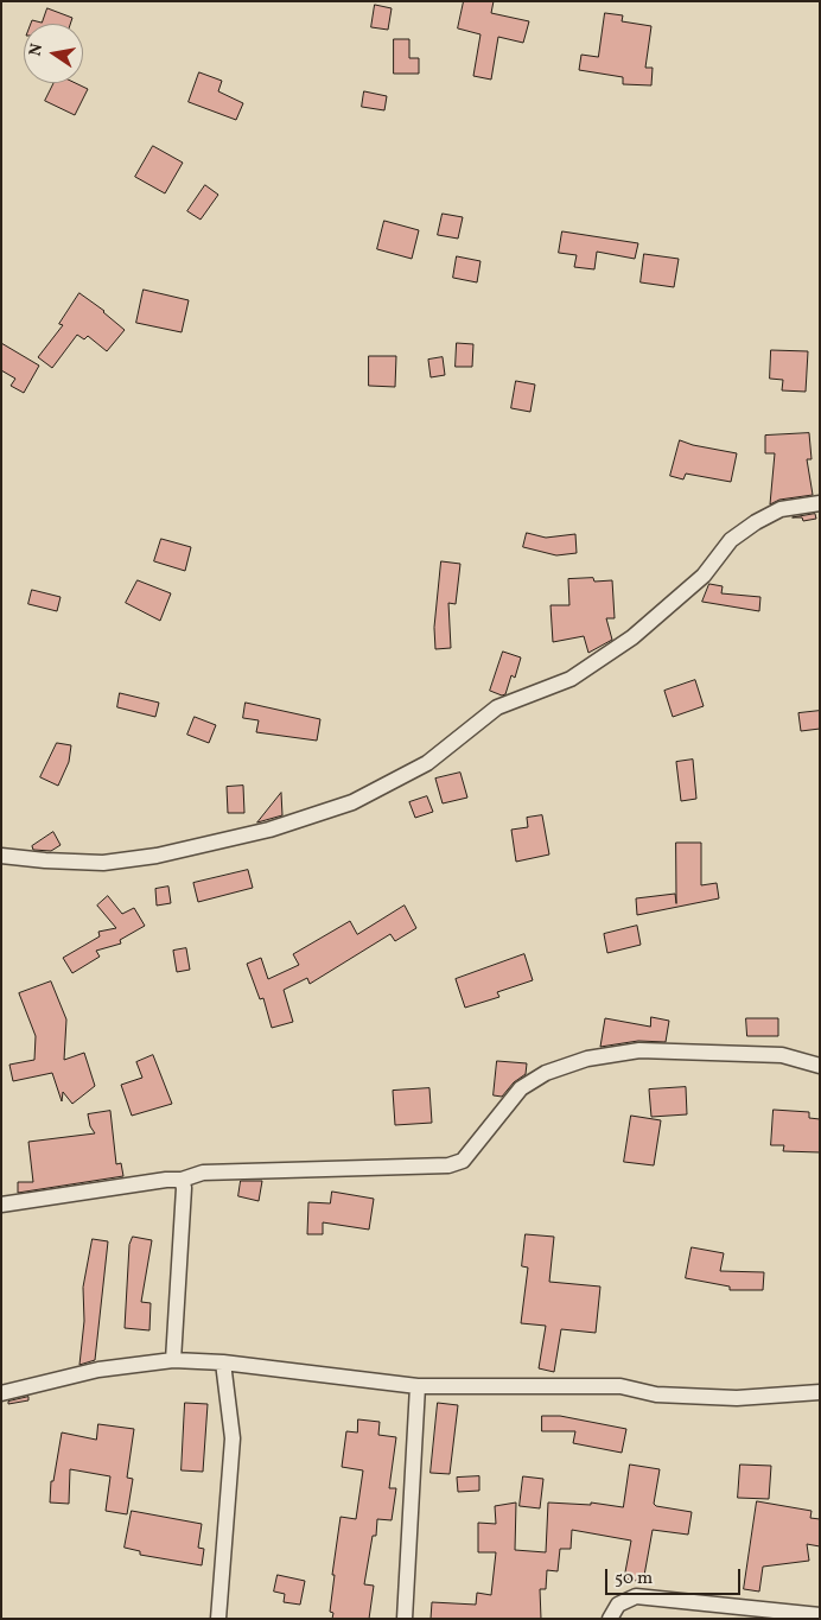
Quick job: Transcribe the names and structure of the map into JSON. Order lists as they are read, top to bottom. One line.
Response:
{"scale_bar":"50 m","north":"left"}
